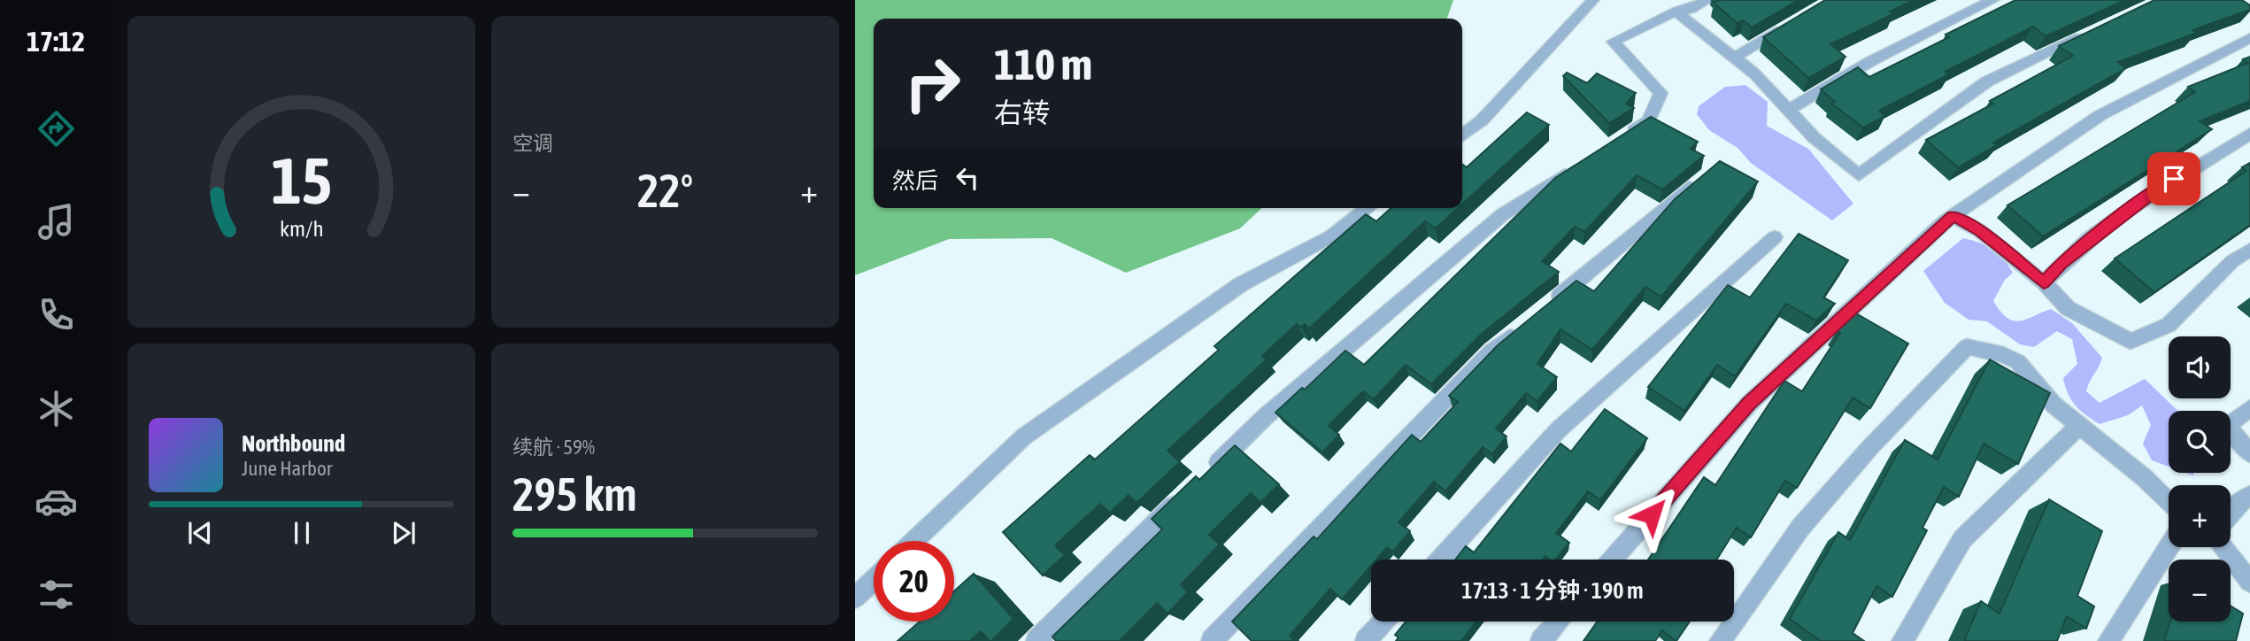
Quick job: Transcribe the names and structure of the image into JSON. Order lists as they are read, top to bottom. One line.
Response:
{"page":{"tabs":"17:12","tile":["空调",["续航 · 59%","295 km"]],"turn":["110 m","右转"],"then":"然后","heat":["−","22°","+"],"map_buttons":["+","−"],"song":["Northbound","June Harbor"],"limit":"20","trip":"17:13 · 1 分钟 · 190 m","gauge":["15","km/h"]}}
